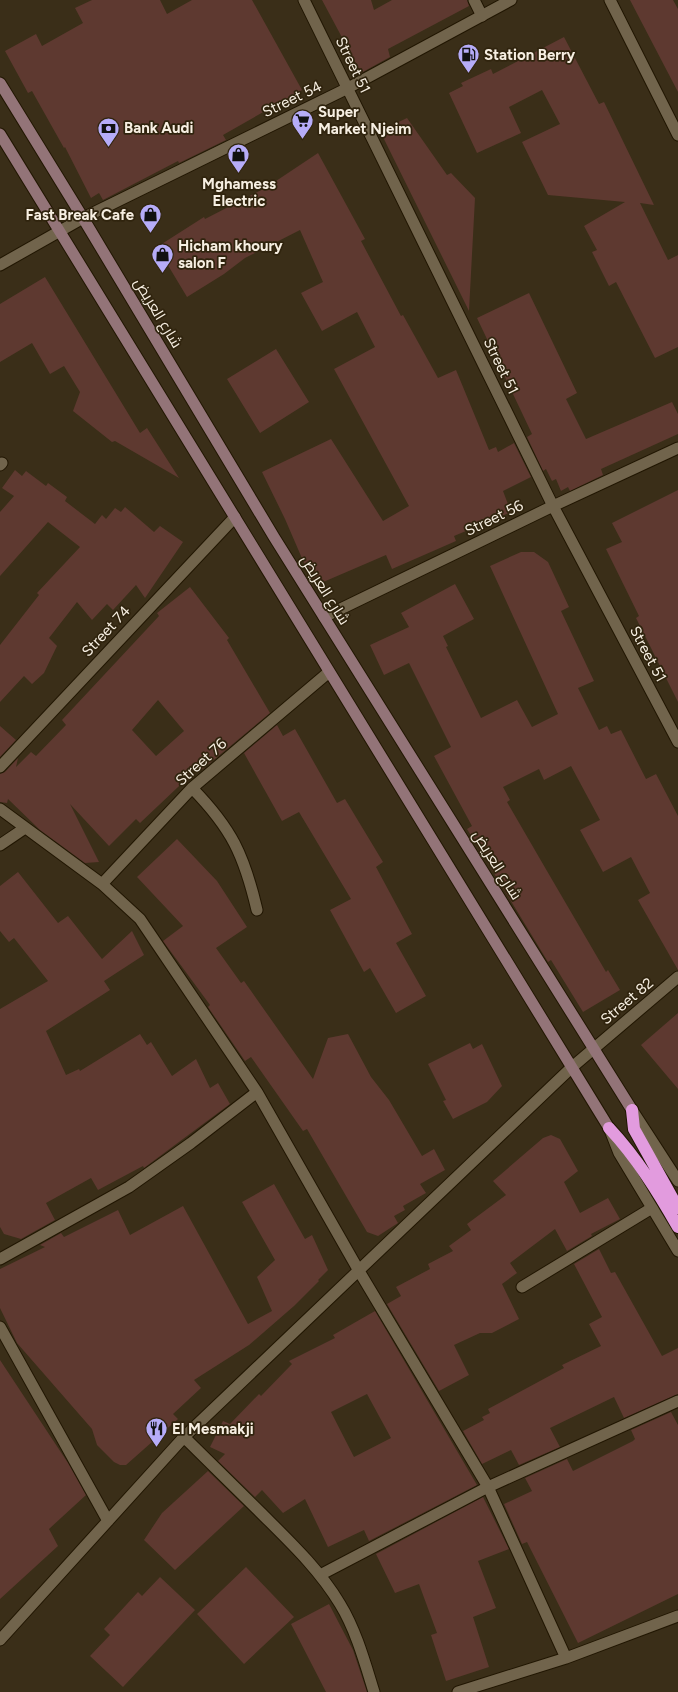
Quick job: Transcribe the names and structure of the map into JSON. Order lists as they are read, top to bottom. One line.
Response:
{"streets":{"main road":["شارع العريض"],"street":["Street 51","Street 54","Street 56","Street 74","Street 76","Street 82"]},"crossings":[["Street 51","Street 54"],["Street 51","Street 56"],["Street 54","شارع العريض"],["شارع العريض","Street 56"],["شارع العريض","Street 82"]],"places":{"fuel station":["Station Berry"],"supermarket":["Super Market Njeim"],"bank":["Bank Audi"],"shop":["Mghamess Electric","Fast Break Cafe","Hicham khoury salon F"],"restaurant":["El Mesmakji"]}}
